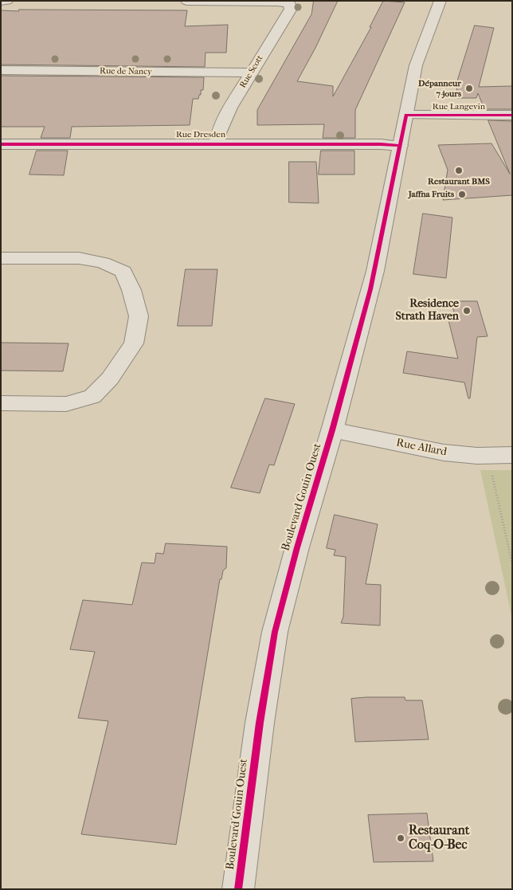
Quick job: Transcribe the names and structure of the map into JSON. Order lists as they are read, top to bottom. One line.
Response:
{"streets":{"street":["Rue de Nancy","Rue Scott","Rue Langevin","Rue Dresden","Rue Allard","Boulevard Gouin Ouest"]},"crossings":[["Rue de Nancy","Rue Scott"],["Rue Scott","Rue Dresden"],["Rue Langevin","Boulevard Gouin Ouest"],["Rue Dresden","Boulevard Gouin Ouest"],["Rue Allard","Boulevard Gouin Ouest"]],"places":["Dépanneur 7-jours","Restaurant BMS","Jaffna Fruits","Residence Strath Haven","Restaurant Coq-O-Bec"]}
